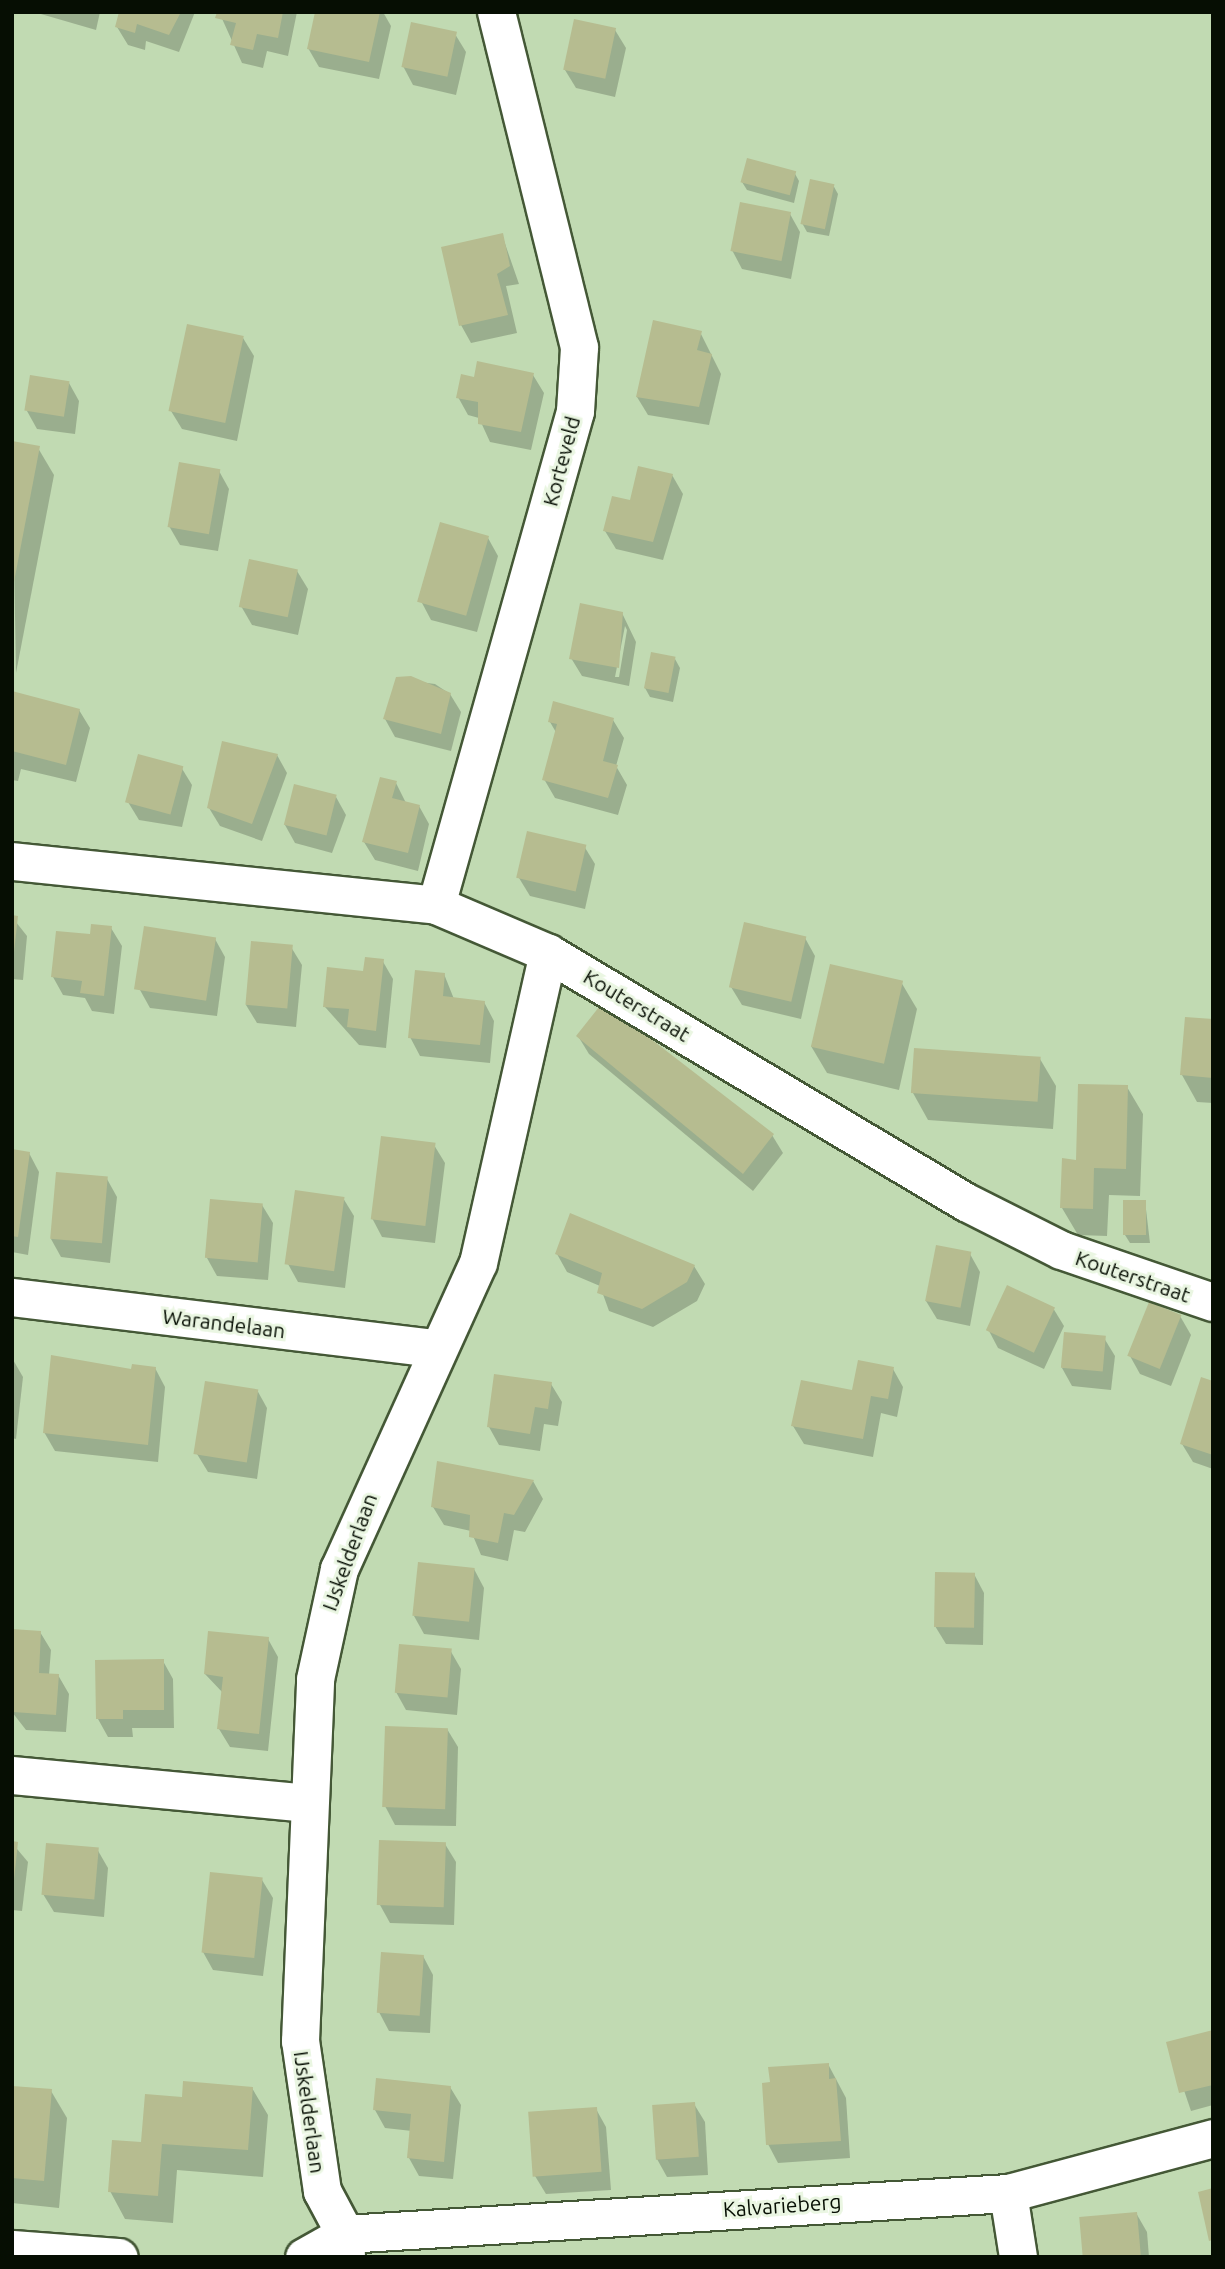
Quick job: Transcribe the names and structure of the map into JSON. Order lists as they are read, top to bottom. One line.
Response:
{"streets":{"street":["Korteveld","Kouterstraat","Warandelaan","IJskelderlaan","Kalvarieberg"]},"crossings":[["Korteveld","Kouterstraat"],["Kouterstraat","IJskelderlaan"],["Warandelaan","IJskelderlaan"],["IJskelderlaan","Kalvarieberg"]]}
